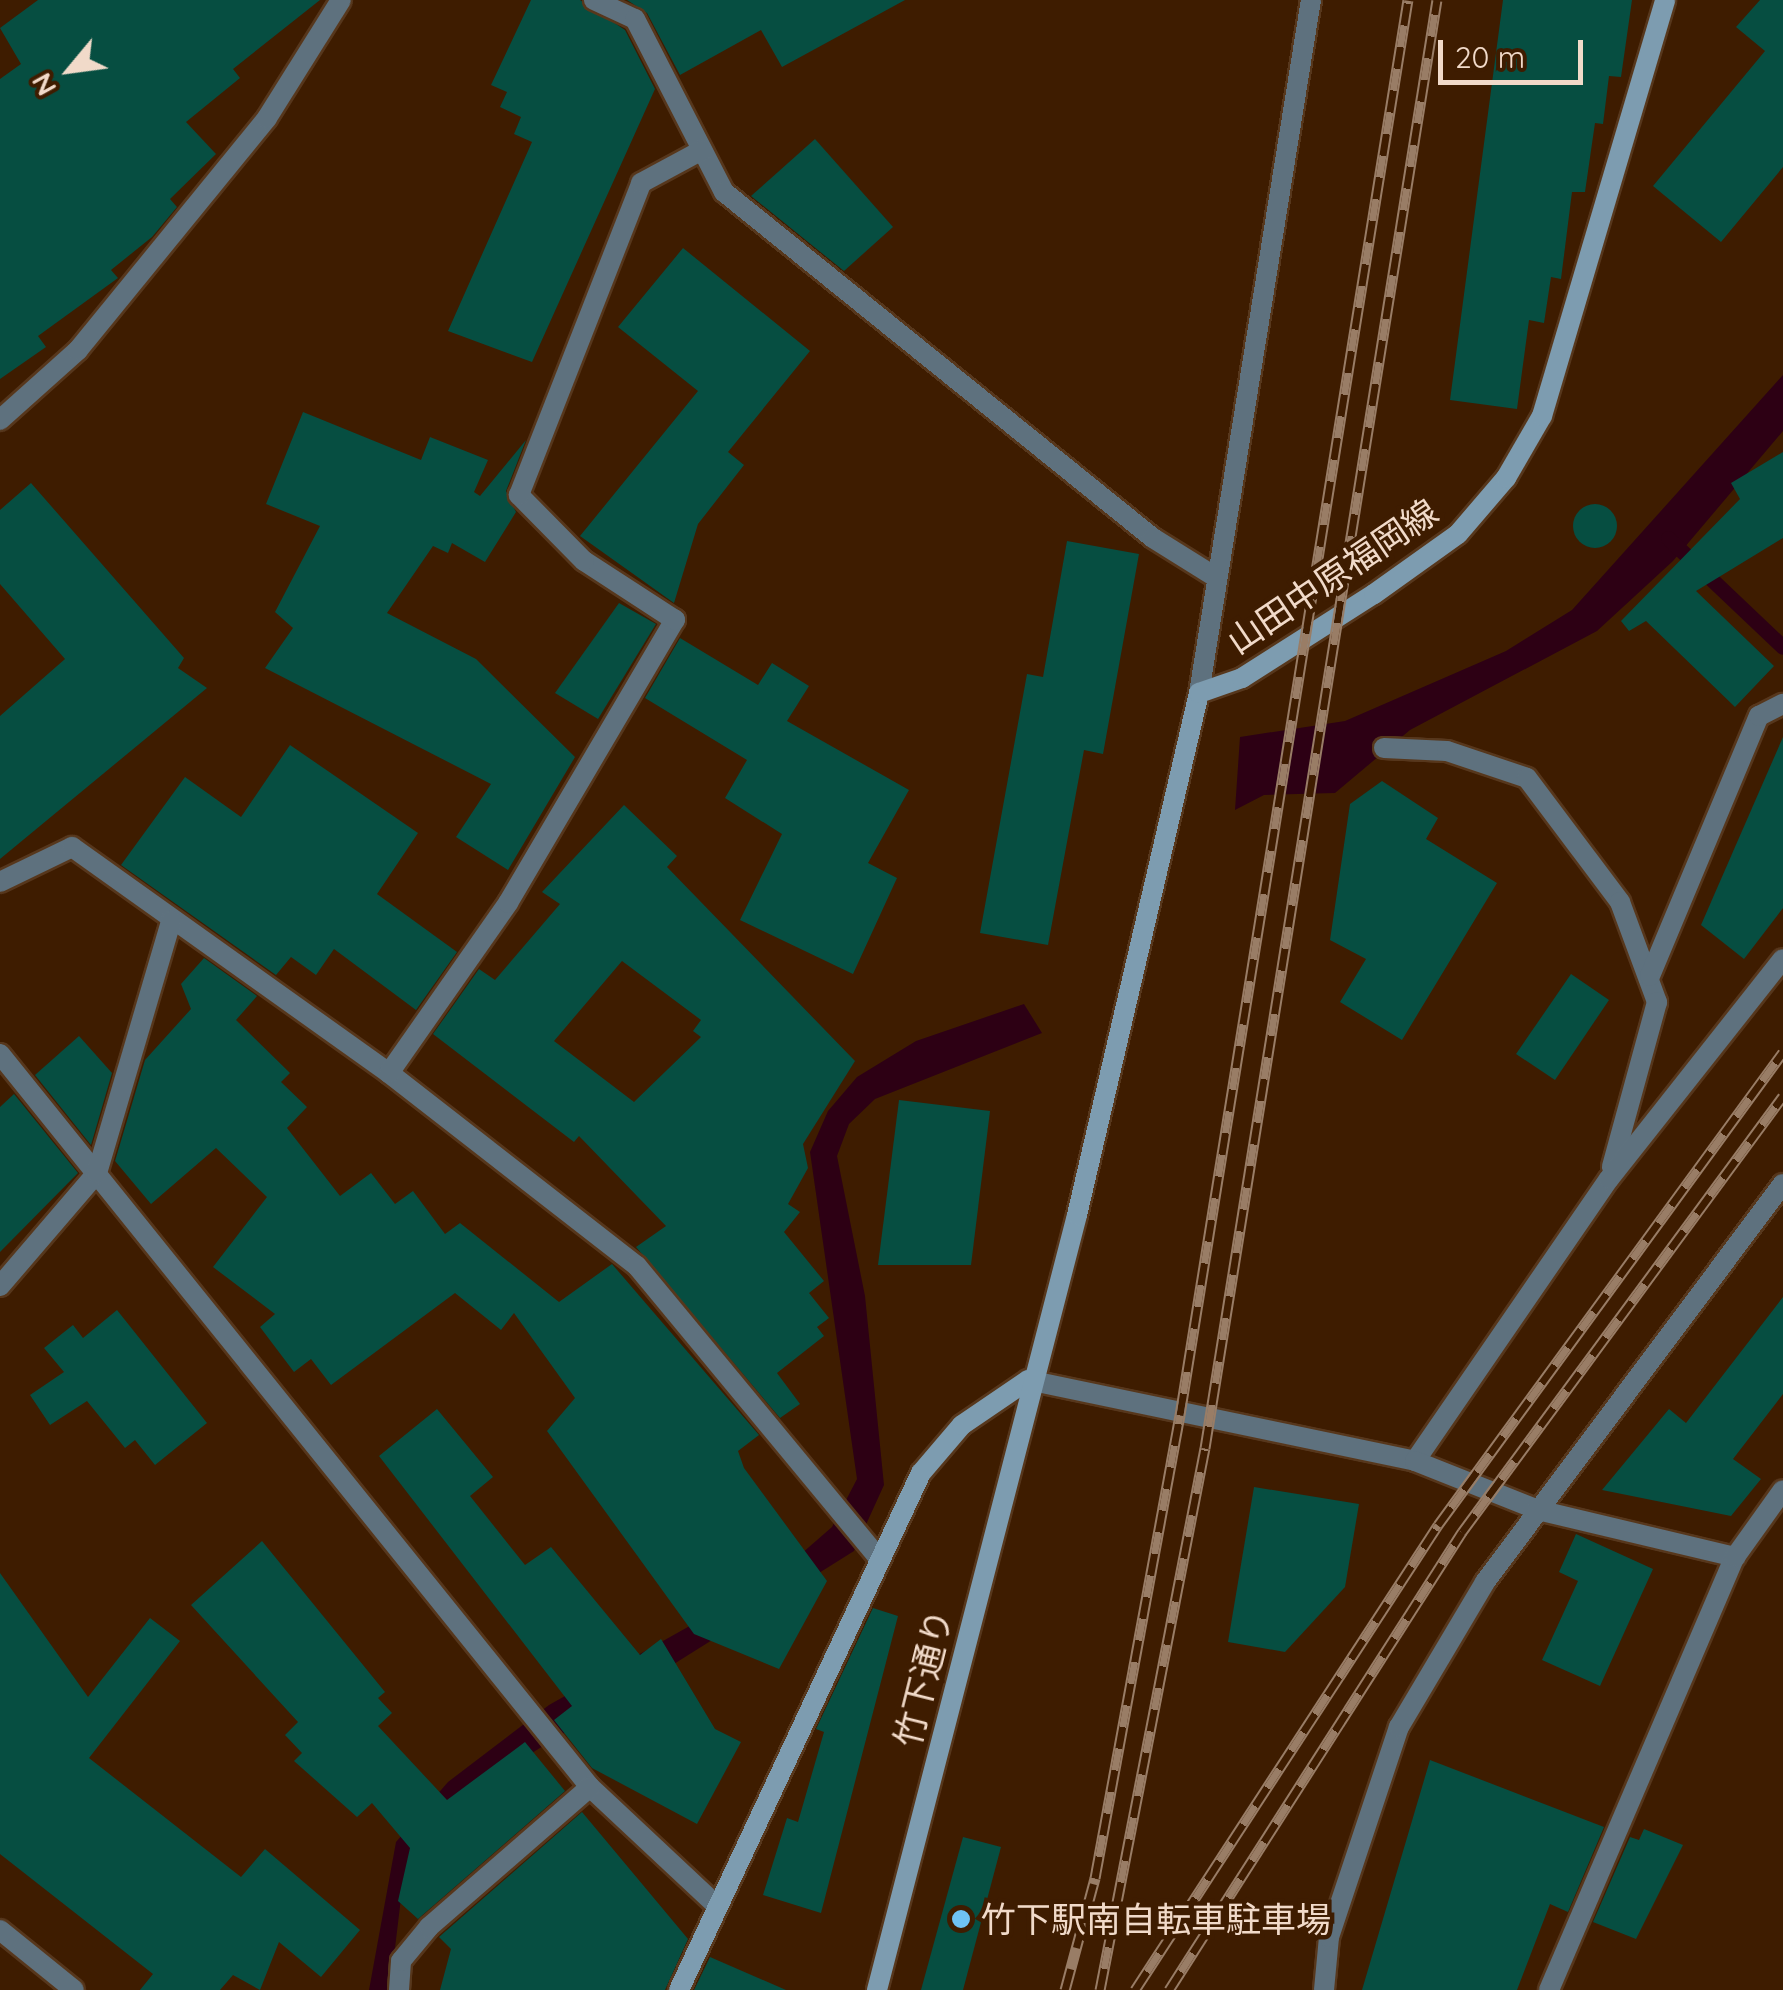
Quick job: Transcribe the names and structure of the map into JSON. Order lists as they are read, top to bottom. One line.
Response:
{"streets":{"main road":["山田中原福岡線","竹下通り"]},"places":["竹下駅南自転車駐車場"],"scale_bar":"20 m","north":"bottom left"}
